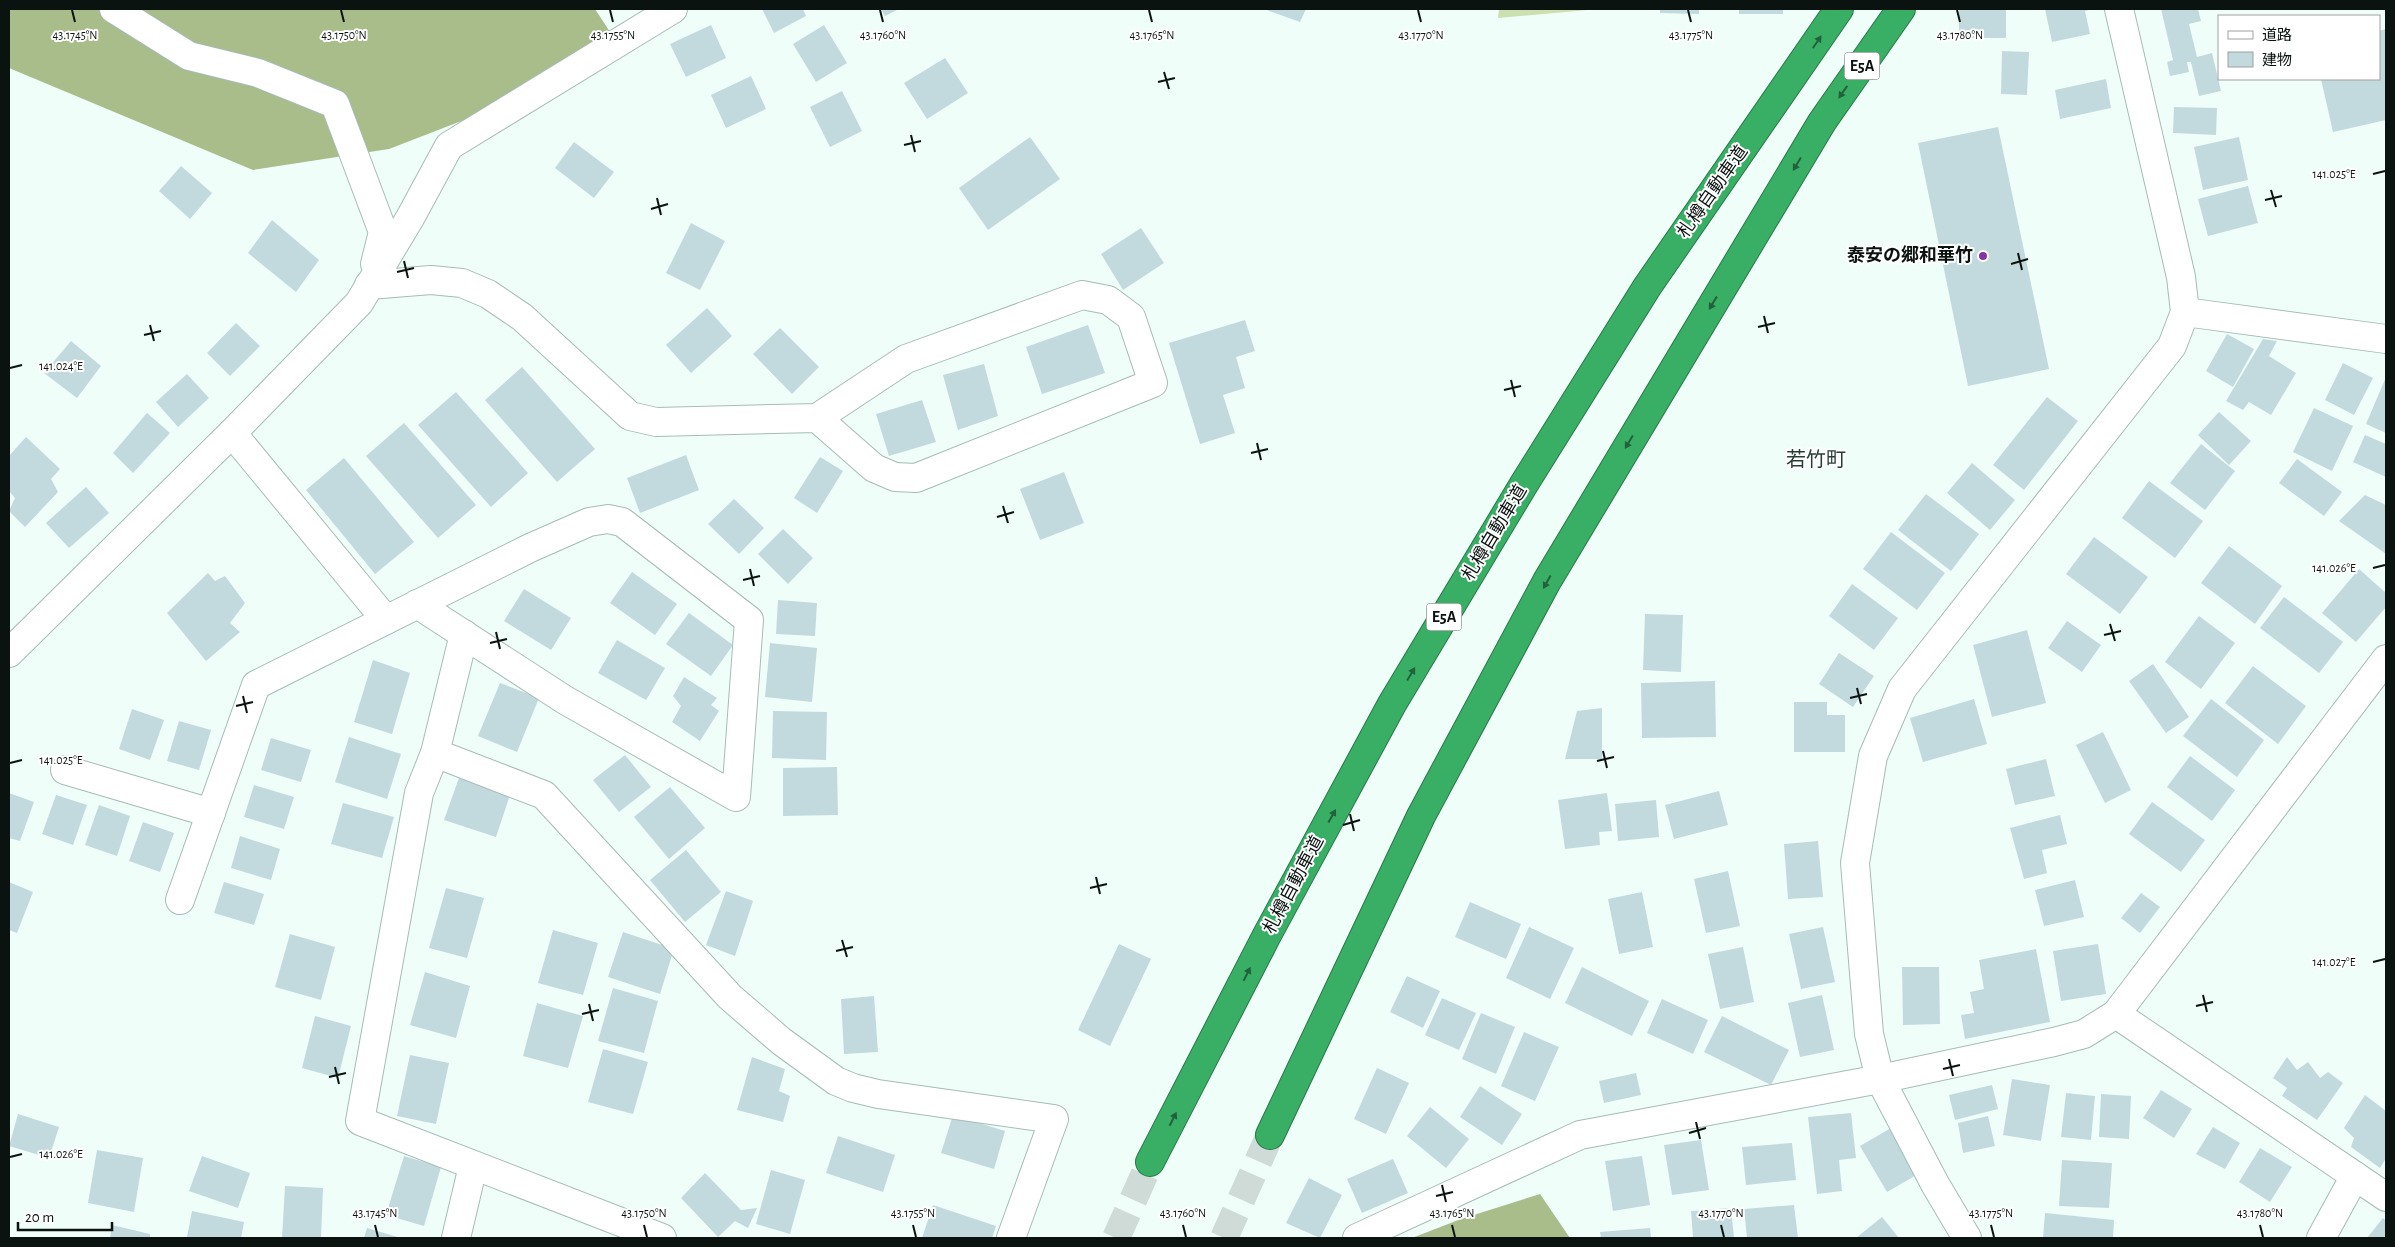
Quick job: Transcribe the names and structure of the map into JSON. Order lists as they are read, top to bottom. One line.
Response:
{"streets":{"highway":["E5A","札樽自動車道"]},"districts":["若竹町"],"places":["泰安の郷和華竹"],"legend":["道路","建物"],"scale_bar":"20 m","coordinates":["43.1745°N","43.1750°N","43.1755°N","43.1760°N","43.1765°N","43.1770°N","43.1775°N","43.1780°N","141.025°E","141.024°E","141.026°E","141.027°E"]}
